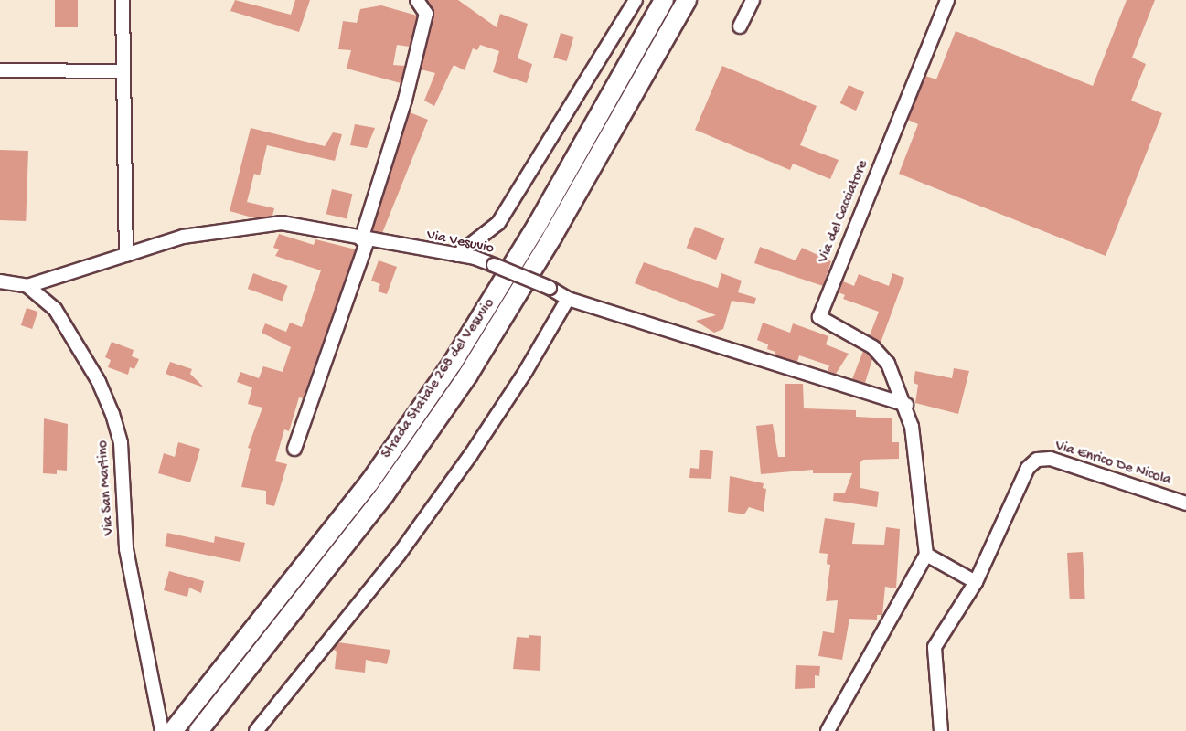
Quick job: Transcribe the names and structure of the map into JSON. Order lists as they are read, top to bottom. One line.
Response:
{"streets":{"highway":["Strada Statale 268 del Vesuvio"],"street":["Via del Cacciatore","Via Vesuvio","Via Enrico De Nicola","Via San Martino"]},"crossings":[["Via del Cacciatore","Via Vesuvio"],["Via Vesuvio","Via San Martino"]]}
